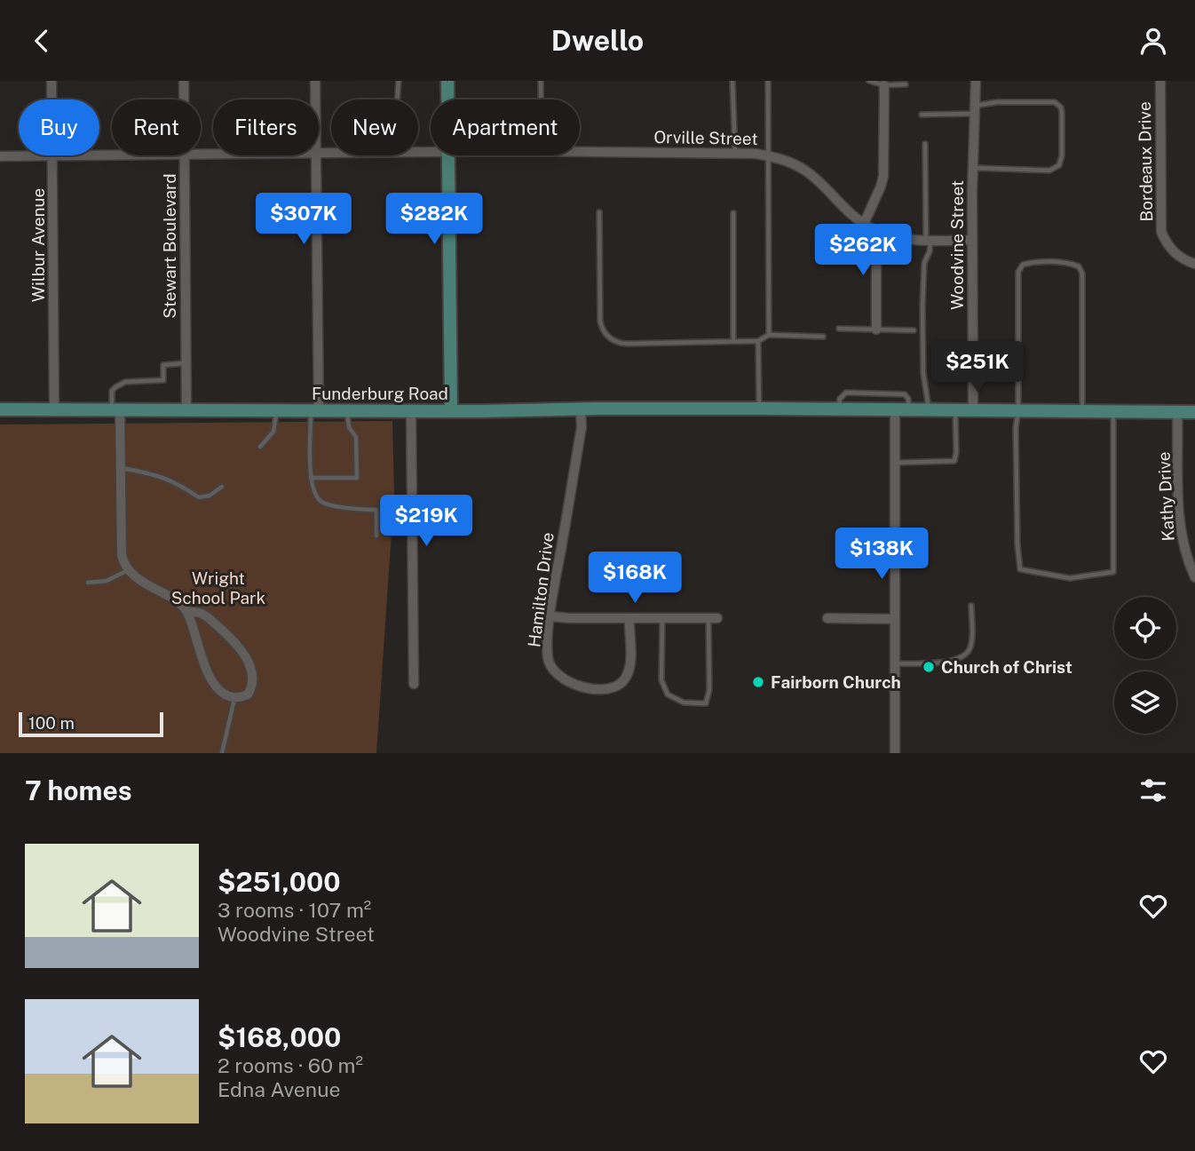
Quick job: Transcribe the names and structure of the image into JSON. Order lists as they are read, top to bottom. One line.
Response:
{"streets":{"street":["Orville Street","Bordeaux Drive","Wilbur Avenue","Woodvine Street","Stewart Boulevard","Funderburg Road","Kathy Drive","Hamilton Drive"]},"crossings":[["Orville Street","Wilbur Avenue"],["Orville Street","Woodvine Street"],["Wilbur Avenue","Funderburg Road"],["Woodvine Street","Funderburg Road"],["Stewart Boulevard","Funderburg Road"],["Funderburg Road","Kathy Drive"],["Funderburg Road","Hamilton Drive"]],"parks":["Wright School Park"],"places":["Church of Christ","Fairborn Church"],"scale_bar":"100 m","page":{"header":"Dwello","chip":["Buy","Rent","Filters","New","Apartment"],"price":["$307K","$282K","$262K","$251K","$219K","$138K","$168K"],"scale":"100 m","heading":"7 homes","list":[{"name":"$251,000","note":"3 rooms · 107 m² · Woodvine Street"},{"name":"$168,000","note":"2 rooms · 60 m² · Edna Avenue"}]}}
